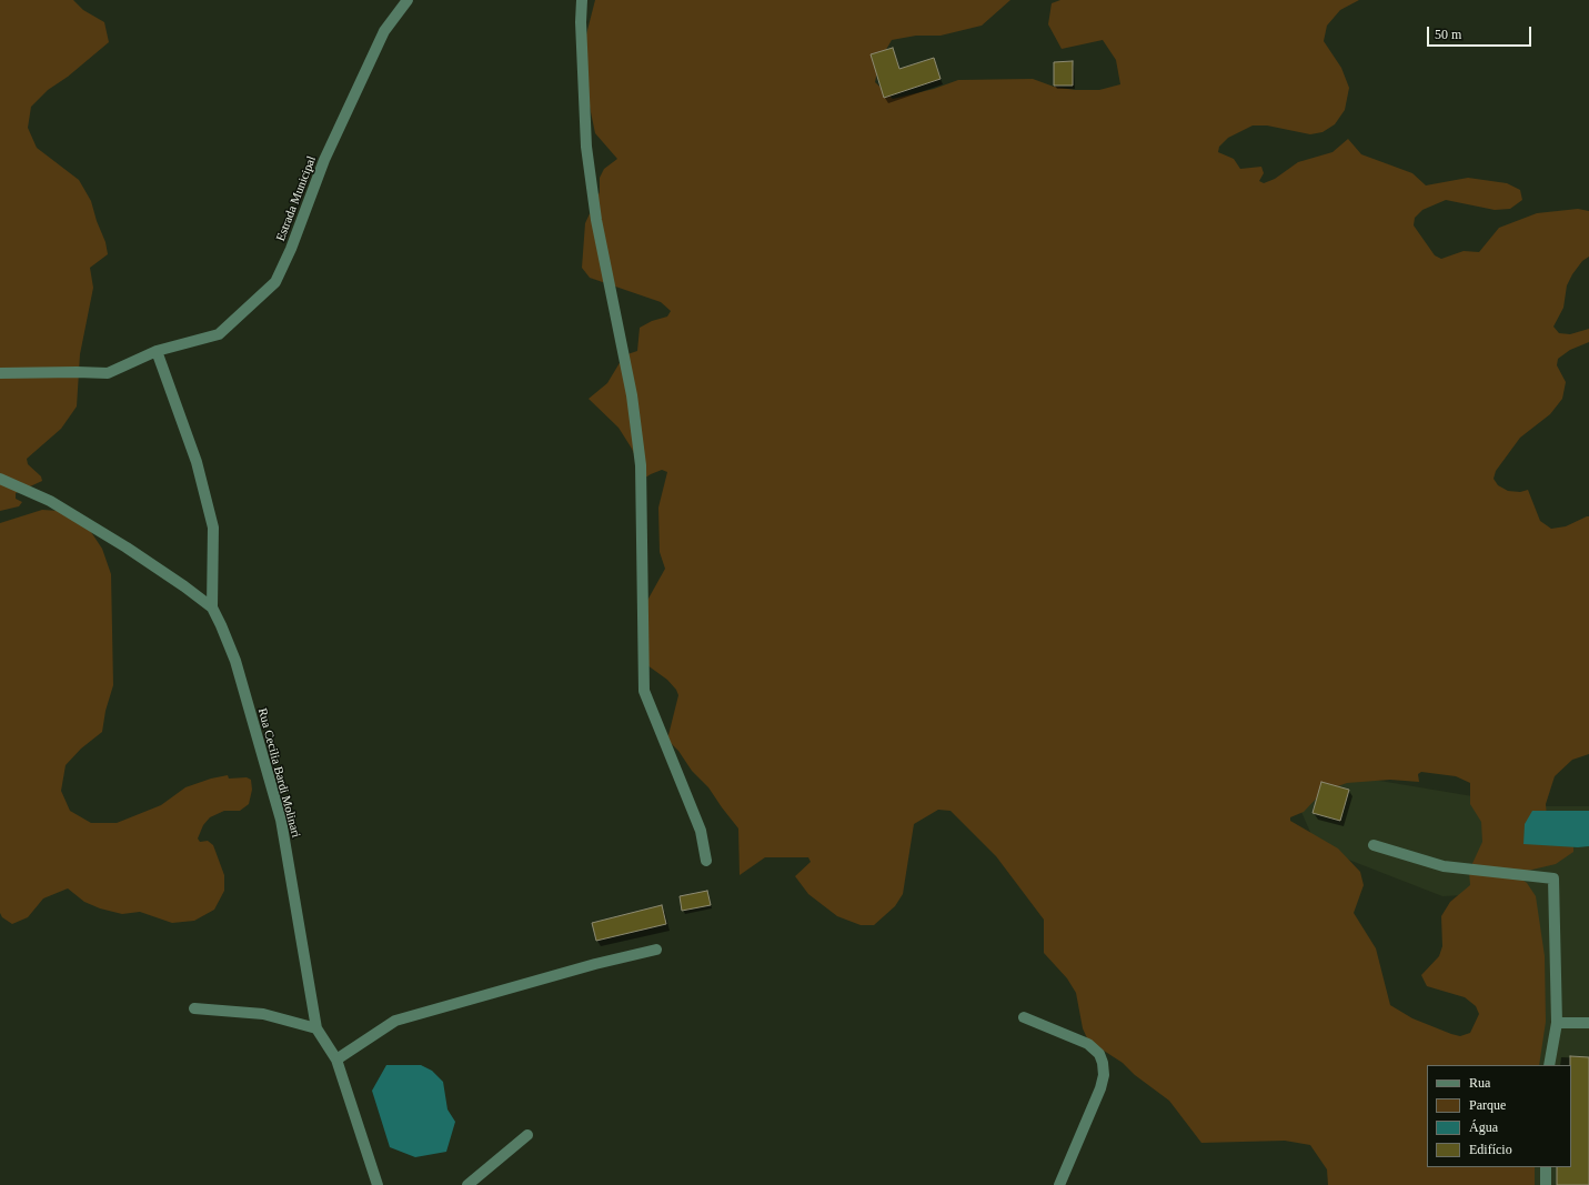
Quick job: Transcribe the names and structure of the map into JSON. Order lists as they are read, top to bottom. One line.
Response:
{"streets":{"street":["Estrada Municipal","Rua Cecilia Bardi Molinari"]},"legend":["Rua","Parque","Água","Edifício"],"scale_bar":"50 m"}
